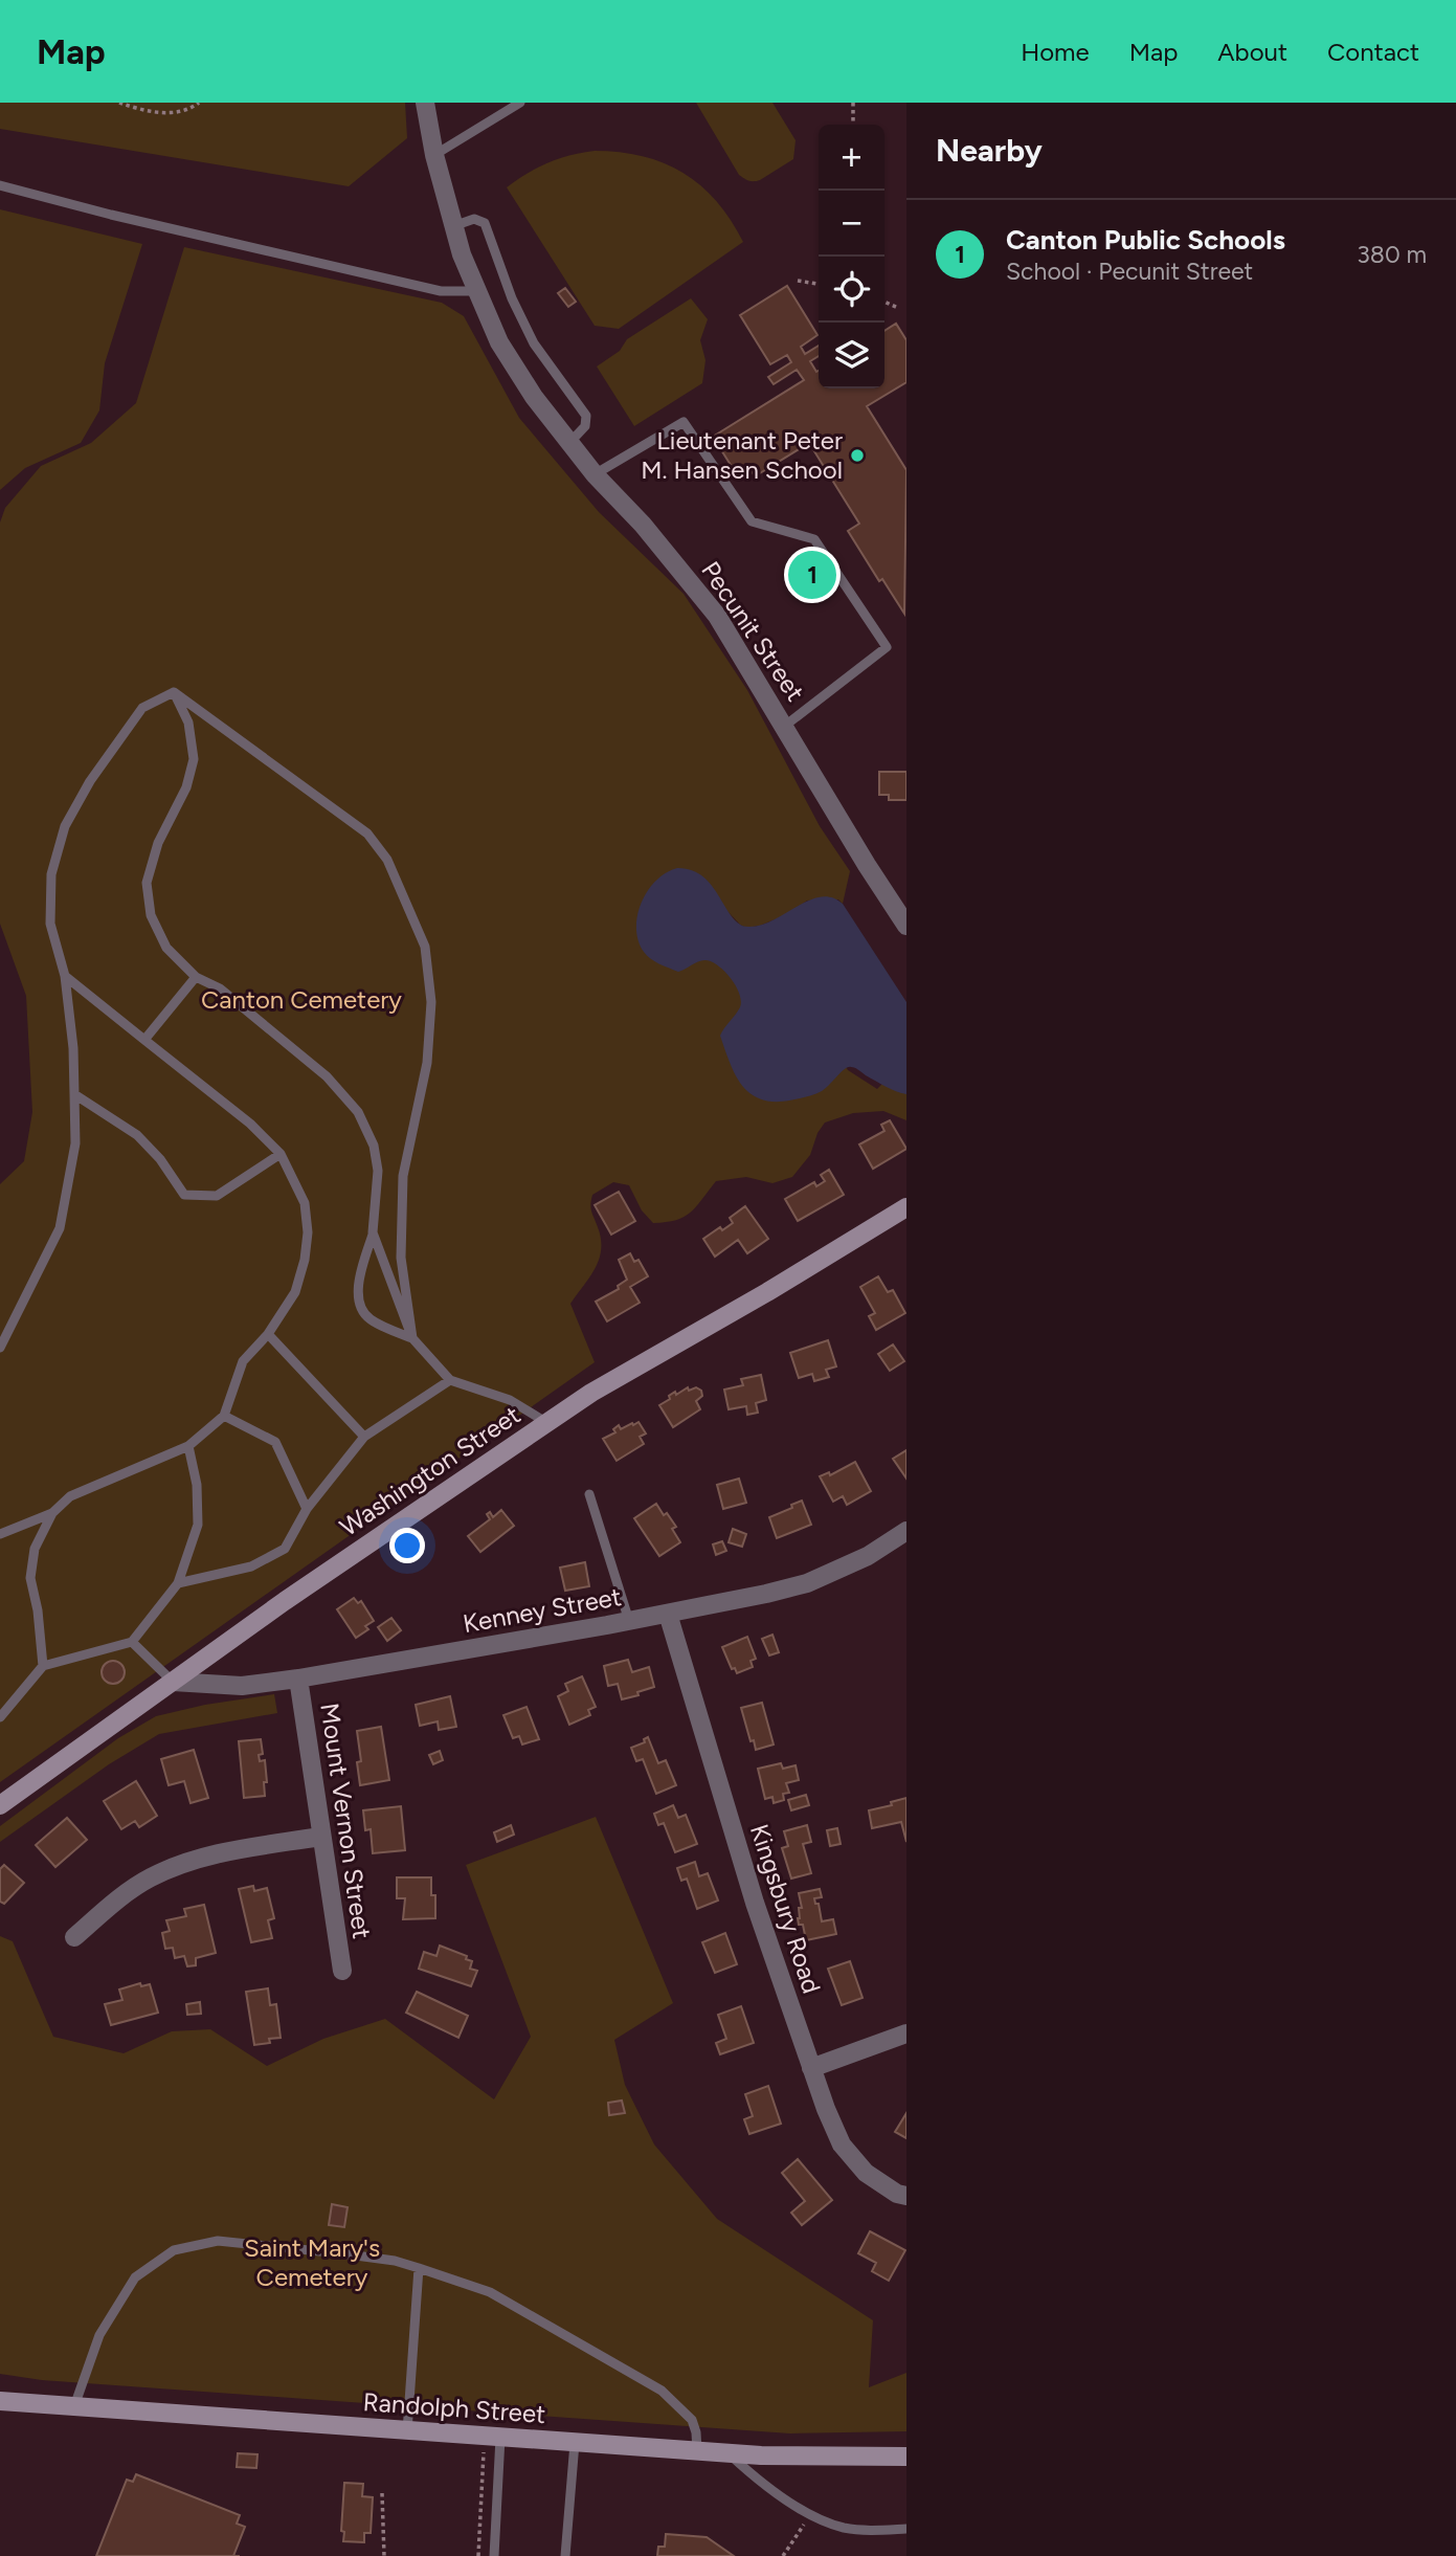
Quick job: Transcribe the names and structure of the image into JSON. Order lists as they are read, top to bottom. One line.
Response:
{"streets":{"main road":["Washington Street","Randolph Street"],"street":["Pecunit Street","Kenney Street","Mount Vernon Street","Kingsbury Road"]},"crossings":[["Washington Street","Kenney Street"],["Kenney Street","Mount Vernon Street"],["Kenney Street","Kingsbury Road"]],"parks":["Canton Cemetery","Saint Mary's Cemetery"],"places":["Lieutenant Peter M. Hansen School"],"page":{"header":"Map","nav":["Home","Map","About","Contact"],"heading":"Nearby","map_buttons":["+","−"],"list":[{"mark":"1","name":"Canton Public Schools","note":"School · Pecunit Street","value":"380 m"}],"pins":"1"}}
